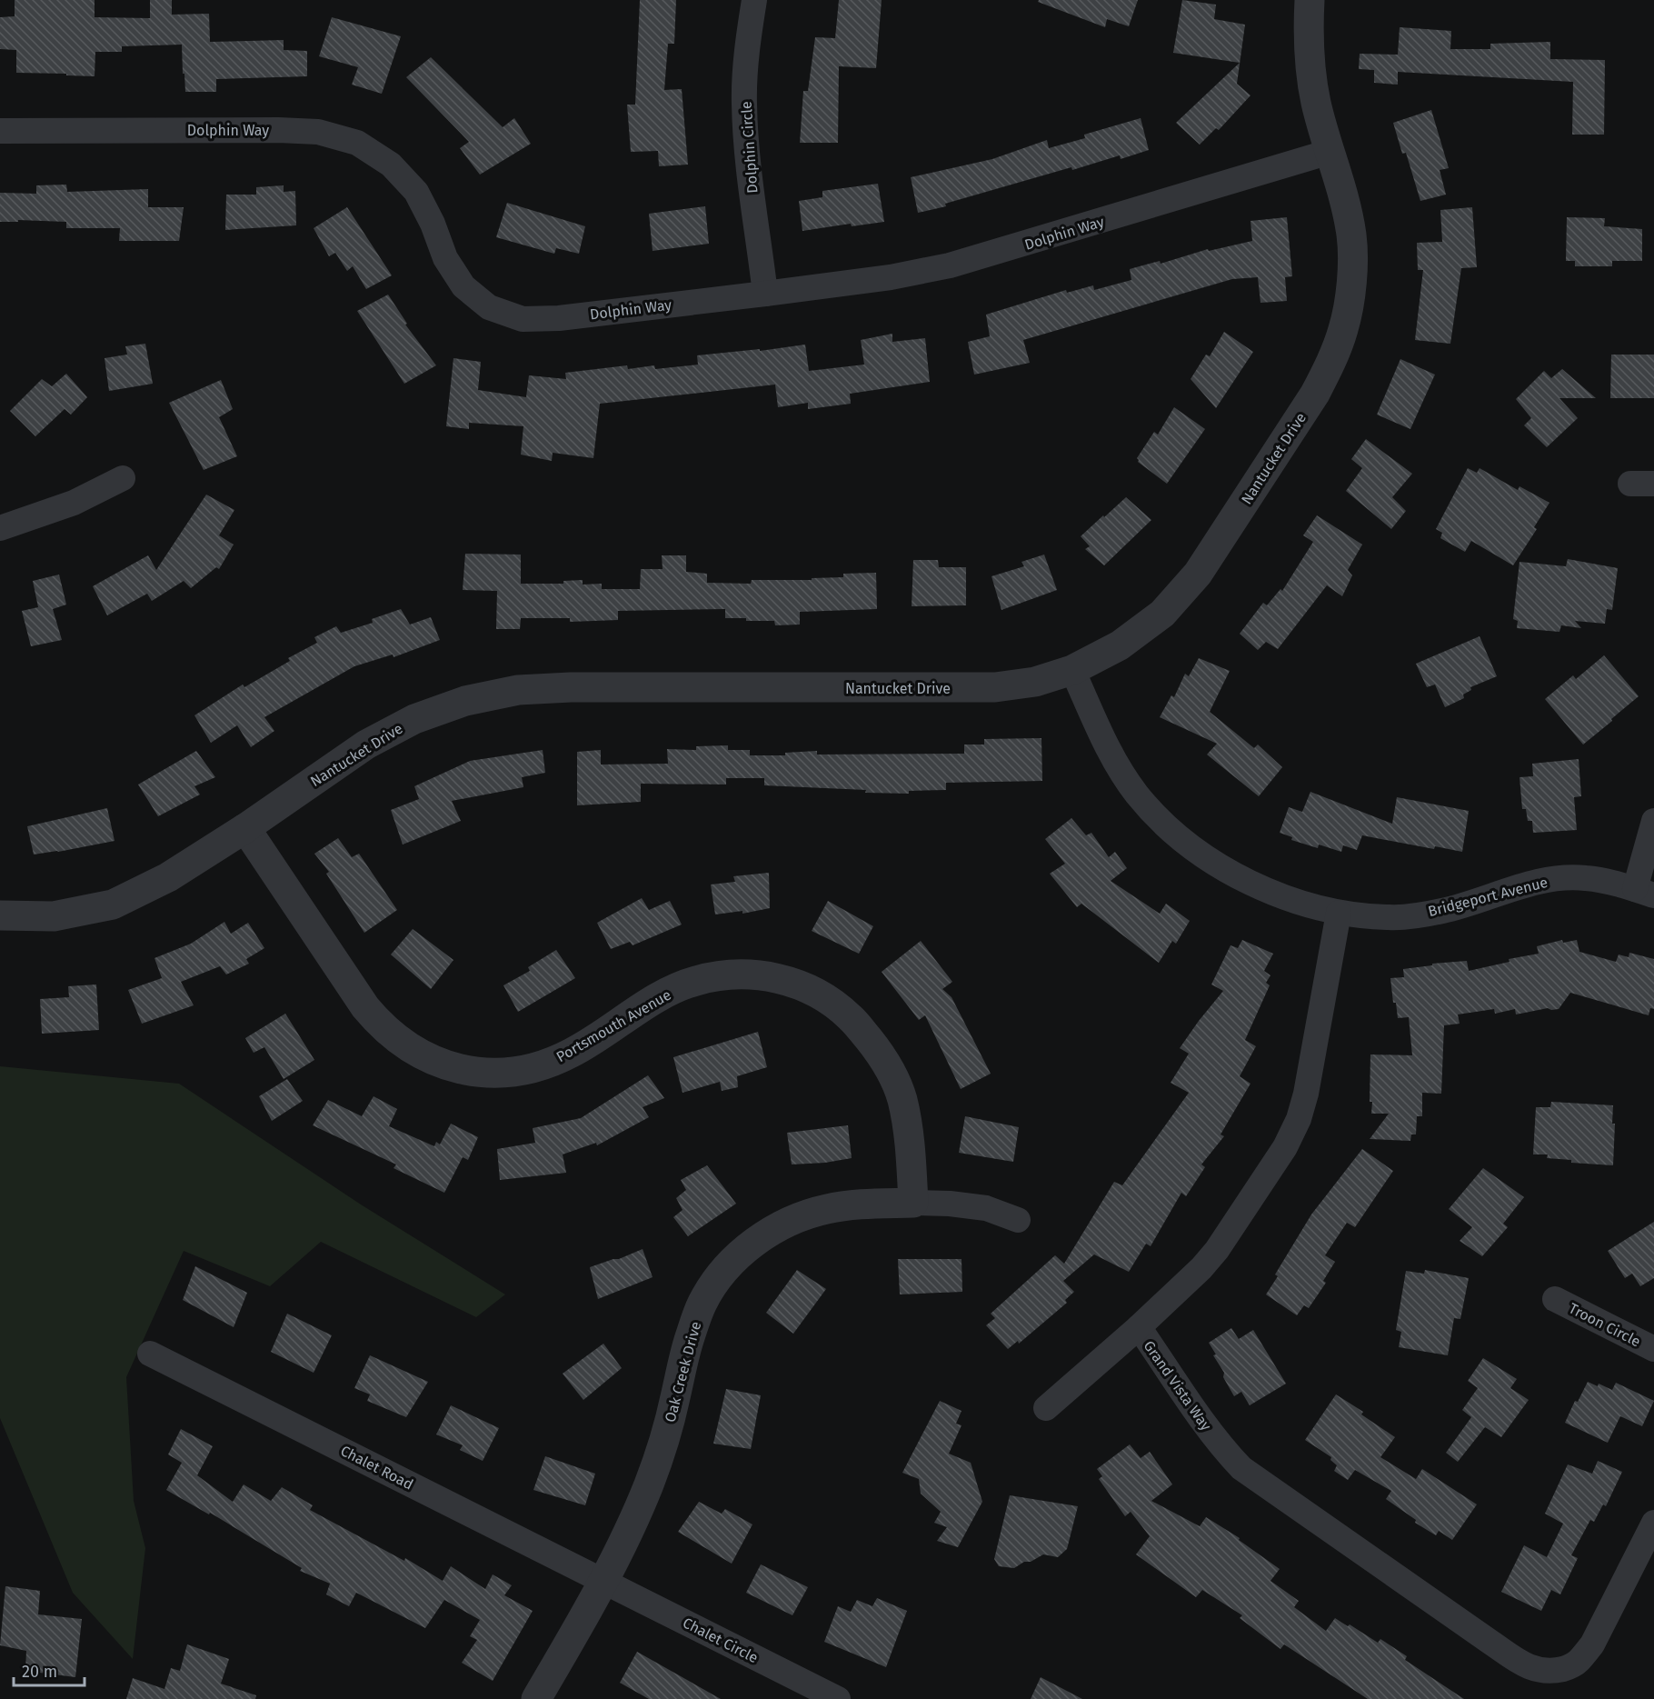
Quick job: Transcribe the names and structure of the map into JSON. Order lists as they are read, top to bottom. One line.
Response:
{"streets":{"street":["Dolphin Way","Dolphin Circle","Nantucket Drive","Bridgeport Avenue","Portsmouth Avenue","Troon Circle","Oak Creek Drive","Grand Vista Way","Chalet Road","Chalet Circle"]},"crossings":[["Dolphin Way","Dolphin Circle"],["Dolphin Way","Nantucket Drive"],["Nantucket Drive","Bridgeport Avenue"],["Nantucket Drive","Portsmouth Avenue"],["Bridgeport Avenue","Grand Vista Way"],["Portsmouth Avenue","Oak Creek Drive"],["Oak Creek Drive","Chalet Road"],["Oak Creek Drive","Chalet Circle"],["Chalet Road","Chalet Circle"]],"scale_bar":"20 m"}
